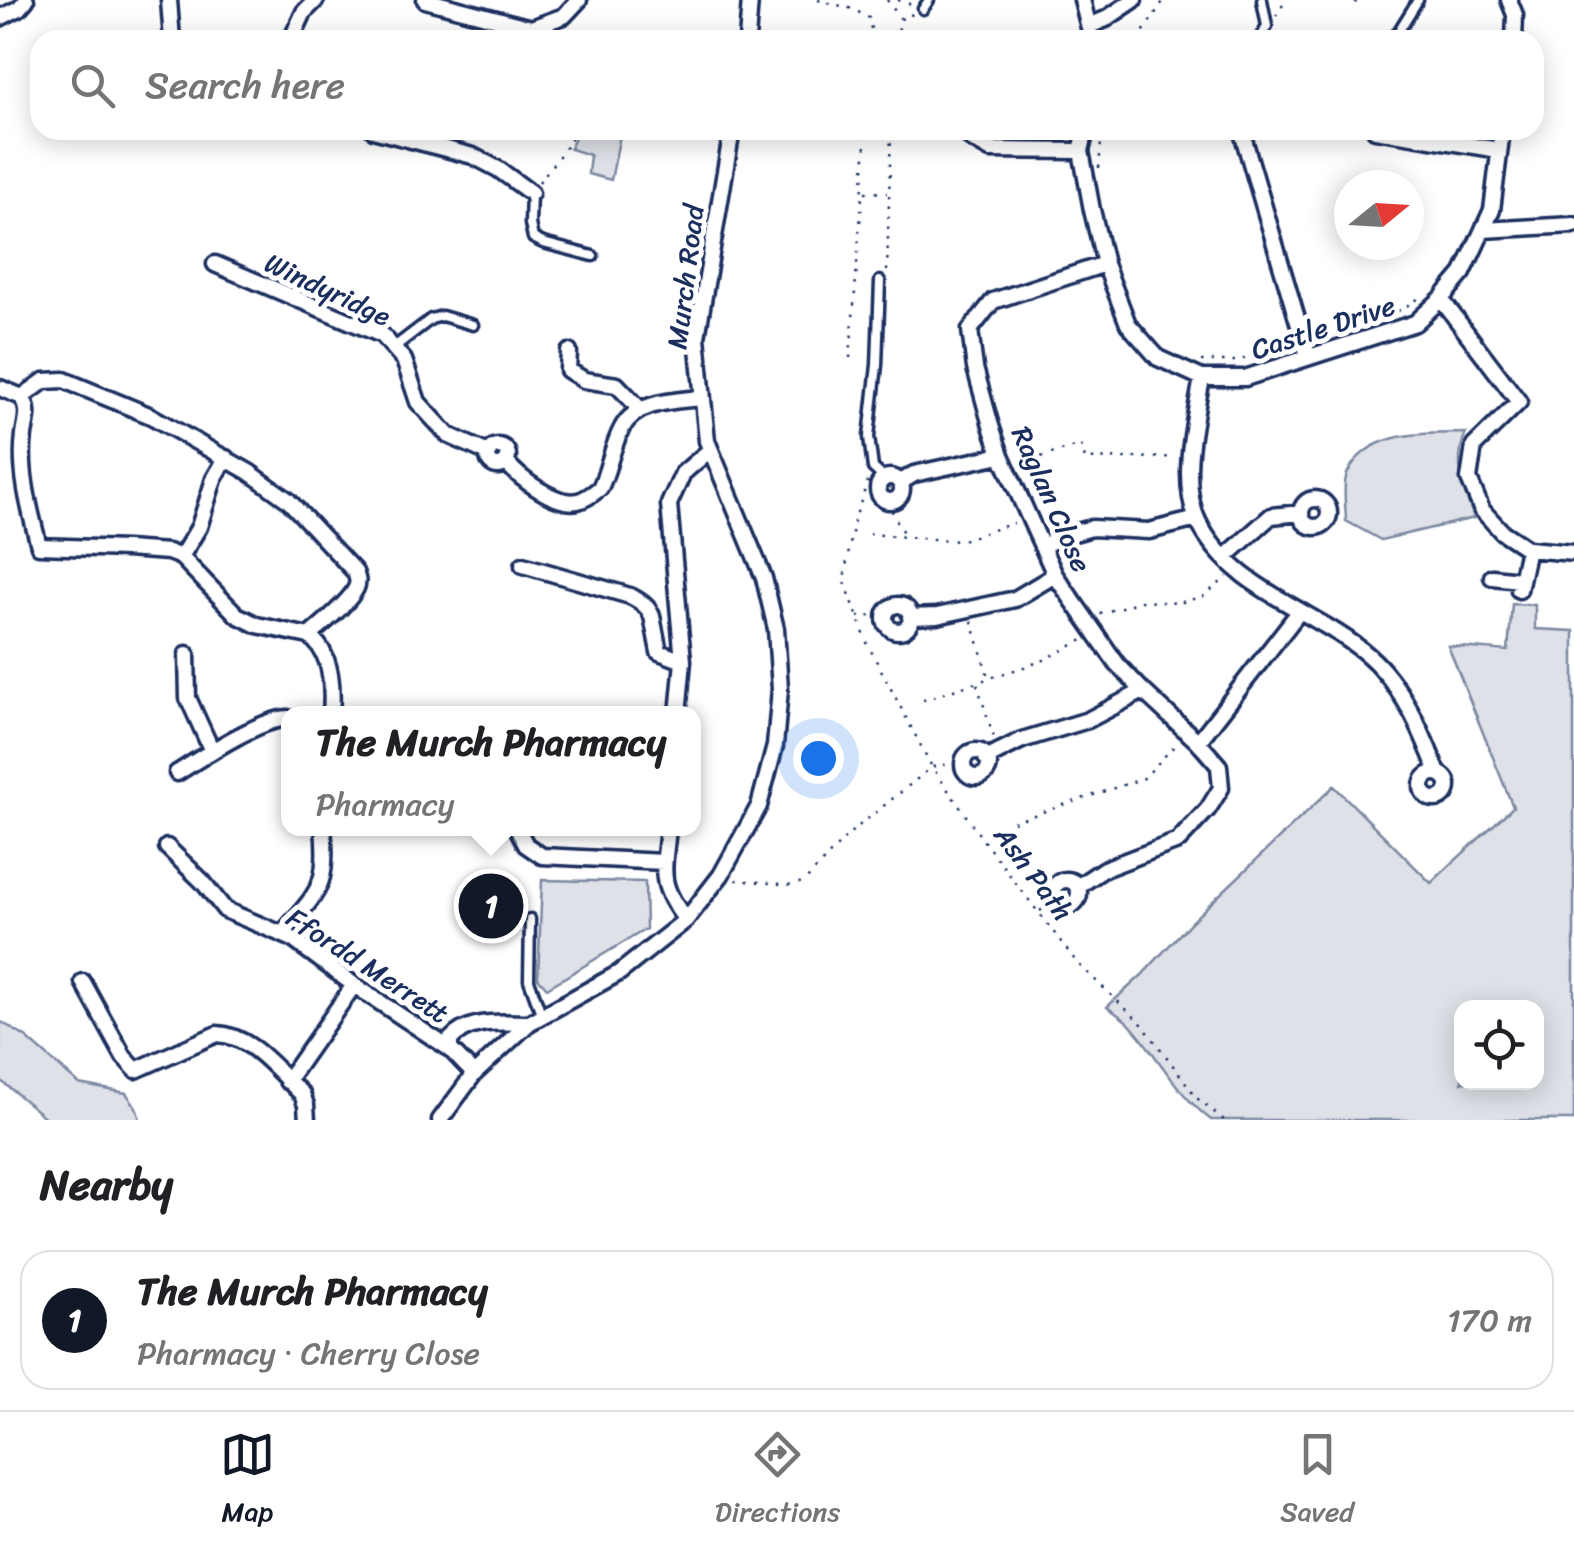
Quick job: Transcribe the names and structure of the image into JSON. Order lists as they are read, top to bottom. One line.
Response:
{"streets":{"street":["Murch Road","Windyridge","Castle Drive","Raglan Close","Ffordd Merrett"],"path":["Ash Path"]},"crossings":[["Castle Drive","Raglan Close"]],"north":"right","page":{"search":"Search here","popup":["The Murch Pharmacy","Pharmacy"],"pins":"1","heading":"Nearby","list":[{"mark":"1","name":"The Murch Pharmacy","note":"Pharmacy · Cherry Close","value":"170 m"}],"nav":["Map","Directions","Saved"]}}
